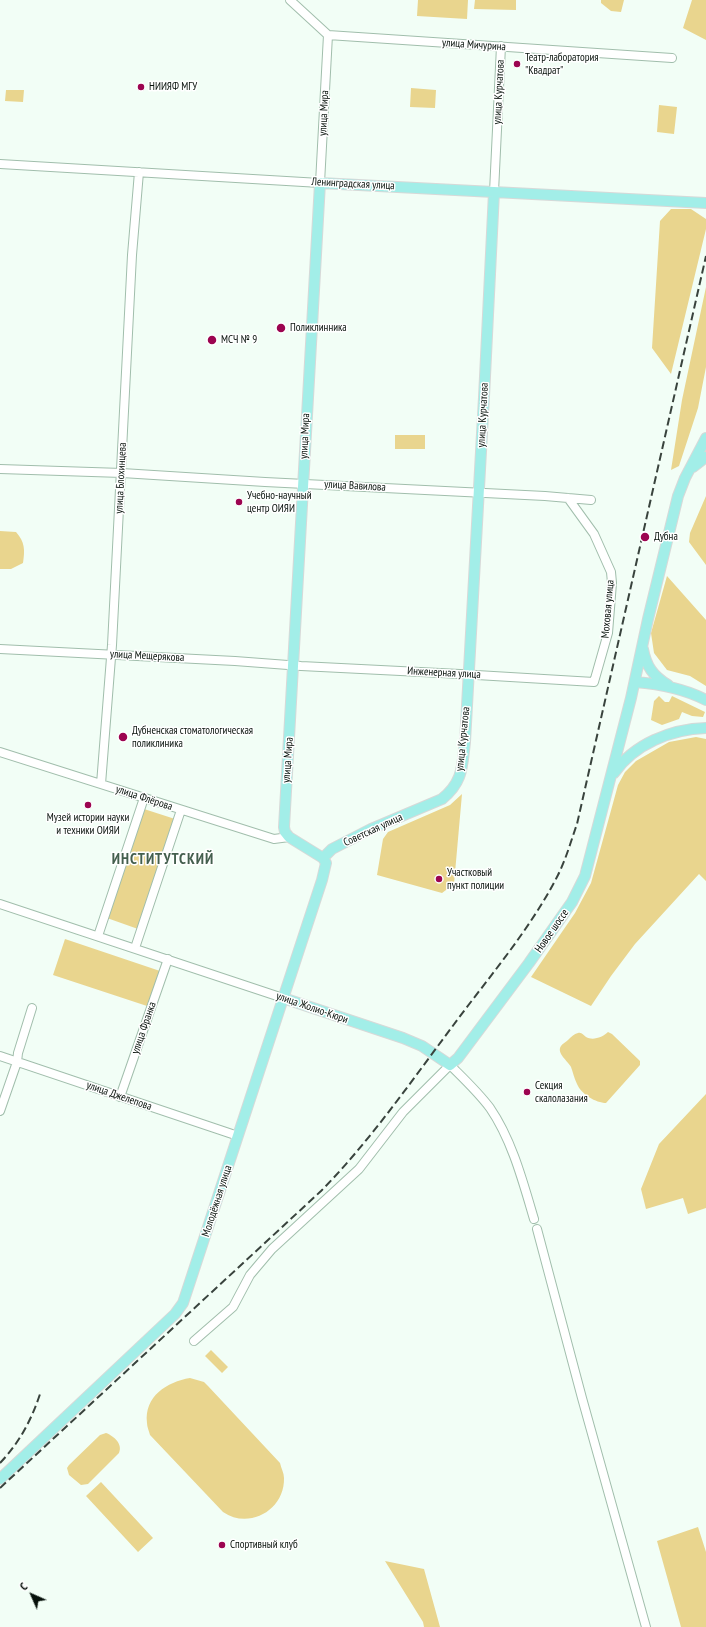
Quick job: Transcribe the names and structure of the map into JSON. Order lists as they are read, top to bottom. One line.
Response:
{"streets":{"main road":["улица Курчатова","улица Мира","Ленинградская улица","Советская улица","Новое шоссе","улица Жолио-Кюри","Молодёжная улица"],"street":["улица Мичурина","улица Блохинцева","улица Вавилова","Моховая улица","улица Мещерякова","Инженерная улица","улица Флёрова","улица Франка","улица Джелепова"]},"crossings":[["улица Мичурина","улица Курчатова"],["улица Мичурина","улица Мира"],["улица Курчатова","Ленинградская улица"],["улица Курчатова","улица Вавилова"],["улица Курчатова","Инженерная улица"],["улица Курчатова","Советская улица"],["улица Мира","Ленинградская улица"],["улица Мира","улица Вавилова"],["улица Мира","улица Мещерякова"],["улица Мира","Инженерная улица"],["улица Мира","улица Флёрова"],["Ленинградская улица","улица Блохинцева"],["улица Блохинцева","улица Вавилова"],["улица Блохинцева","улица Мещерякова"],["улица Блохинцева","улица Флёрова"],["улица Вавилова","Моховая улица"],["Моховая улица","Инженерная улица"],["улица Мещерякова","Инженерная улица"],["Советская улица","Молодёжная улица"],["Новое шоссе","улица Жолио-Кюри"],["улица Жолио-Кюри","улица Франка"],["улица Жолио-Кюри","Молодёжная улица"],["улица Франка","улица Джелепова"],["улица Джелепова","Молодёжная улица"]],"districts":["ИНСТИТУТСКИЙ"],"places":["Театр-лаборатория \"Квадрат\"","НИИЯФ МГУ","Поликлинника","МСЧ № 9","Учебно-научный центр ОИЯИ","Дубна","Дубненская стоматологическая поликлиника","Музей истории науки и техники ОИЯИ","Участковый пункт полиции","Секция скалолазания","Спортивный клуб"],"north":"top left"}
